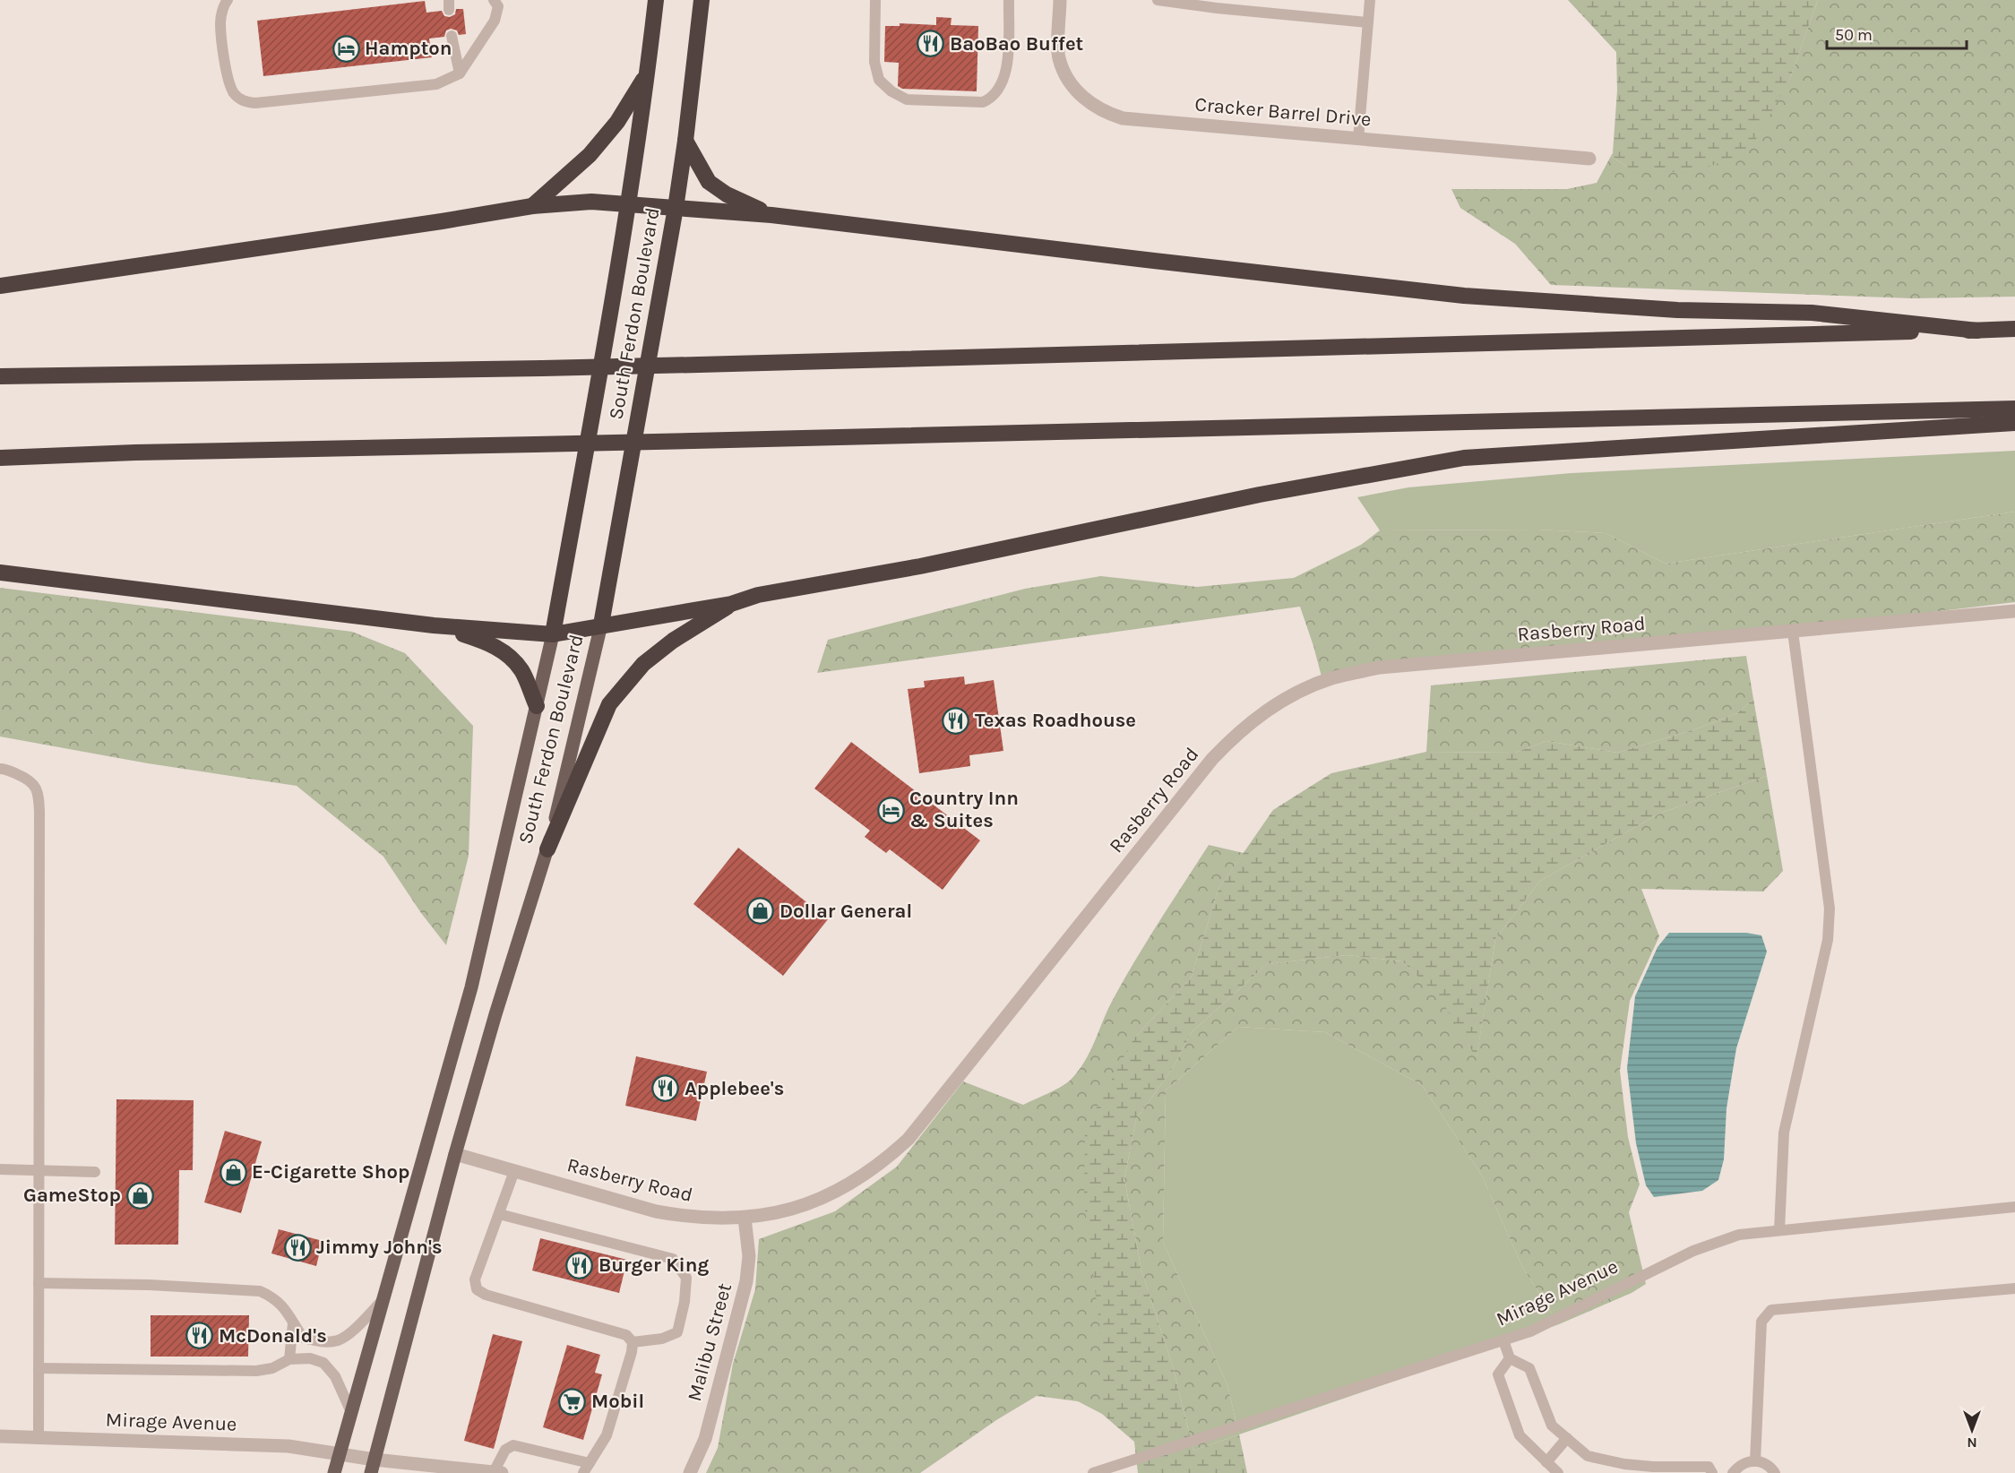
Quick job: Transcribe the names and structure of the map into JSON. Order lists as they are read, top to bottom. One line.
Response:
{"streets":{"highway":["South Ferdon Boulevard"],"street":["Cracker Barrel Drive","Rasberry Road","Mirage Avenue","Malibu Street"]},"crossings":[["South Ferdon Boulevard","Rasberry Road"],["South Ferdon Boulevard","Mirage Avenue"],["Rasberry Road","Malibu Street"]],"places":{"restaurant":["BaoBao Buffet","Texas Roadhouse","Applebee's","Jimmy John's","Burger King","McDonald's"],"hotel":["Hampton","Country Inn & Suites"],"shop":["Dollar General","E-Cigarette Shop","GameStop"],"supermarket":["Mobil"]},"scale_bar":"50 m","north":"bottom"}
